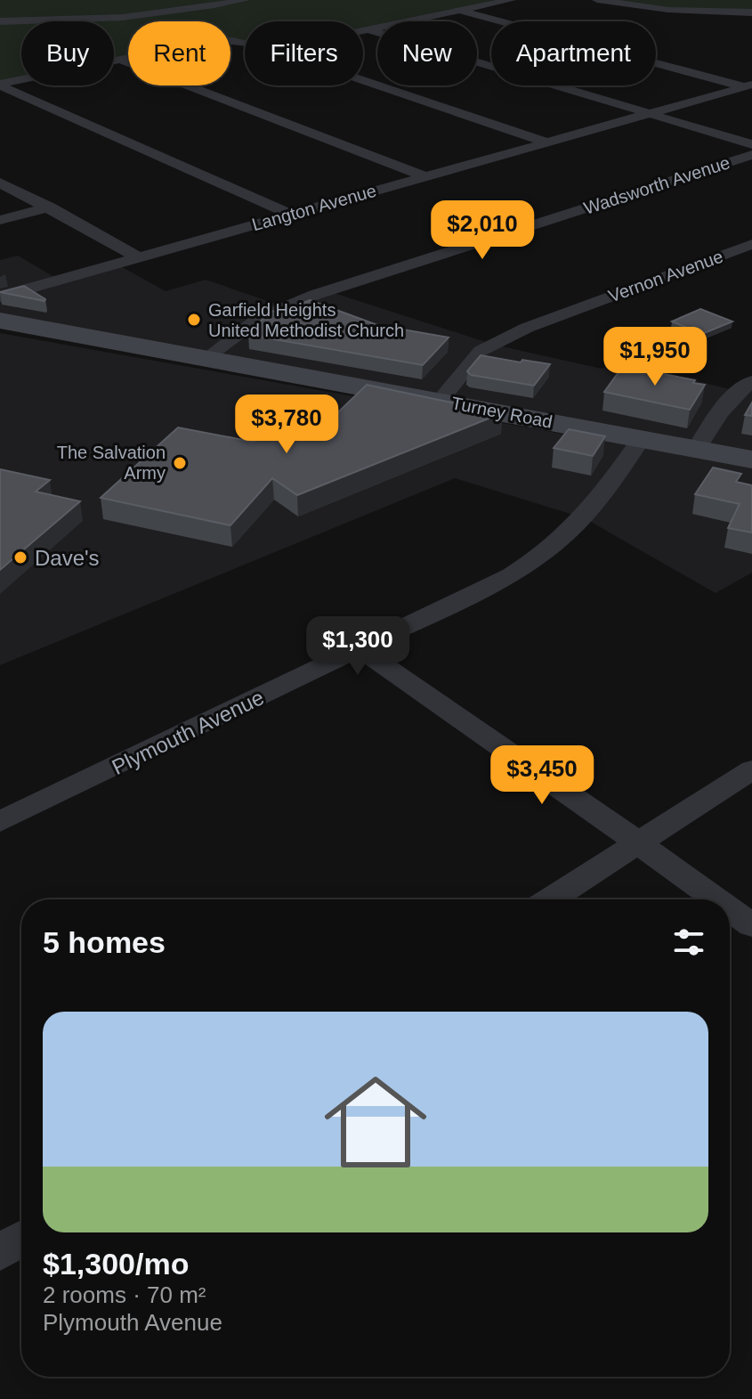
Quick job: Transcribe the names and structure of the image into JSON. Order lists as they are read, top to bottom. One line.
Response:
{"streets":{"main road":["Turney Road"],"street":["Wadsworth Avenue","Langton Avenue","Vernon Avenue","Plymouth Avenue"]},"crossings":[["Wadsworth Avenue","Turney Road"],["Vernon Avenue","Turney Road"],["Turney Road","Plymouth Avenue"]],"places":["Garfield Heights United Methodist Church","The Salvation Army","Dave's"],"page":{"chip":["Buy","Rent","Filters","New","Apartment"],"price":["$2,010","$1,950","$3,780","$1,300","$3,450"],"heading":"5 homes","list":[{"name":"$1,300/mo","note":"2 rooms · 70 m² · Plymouth Avenue"}]}}
